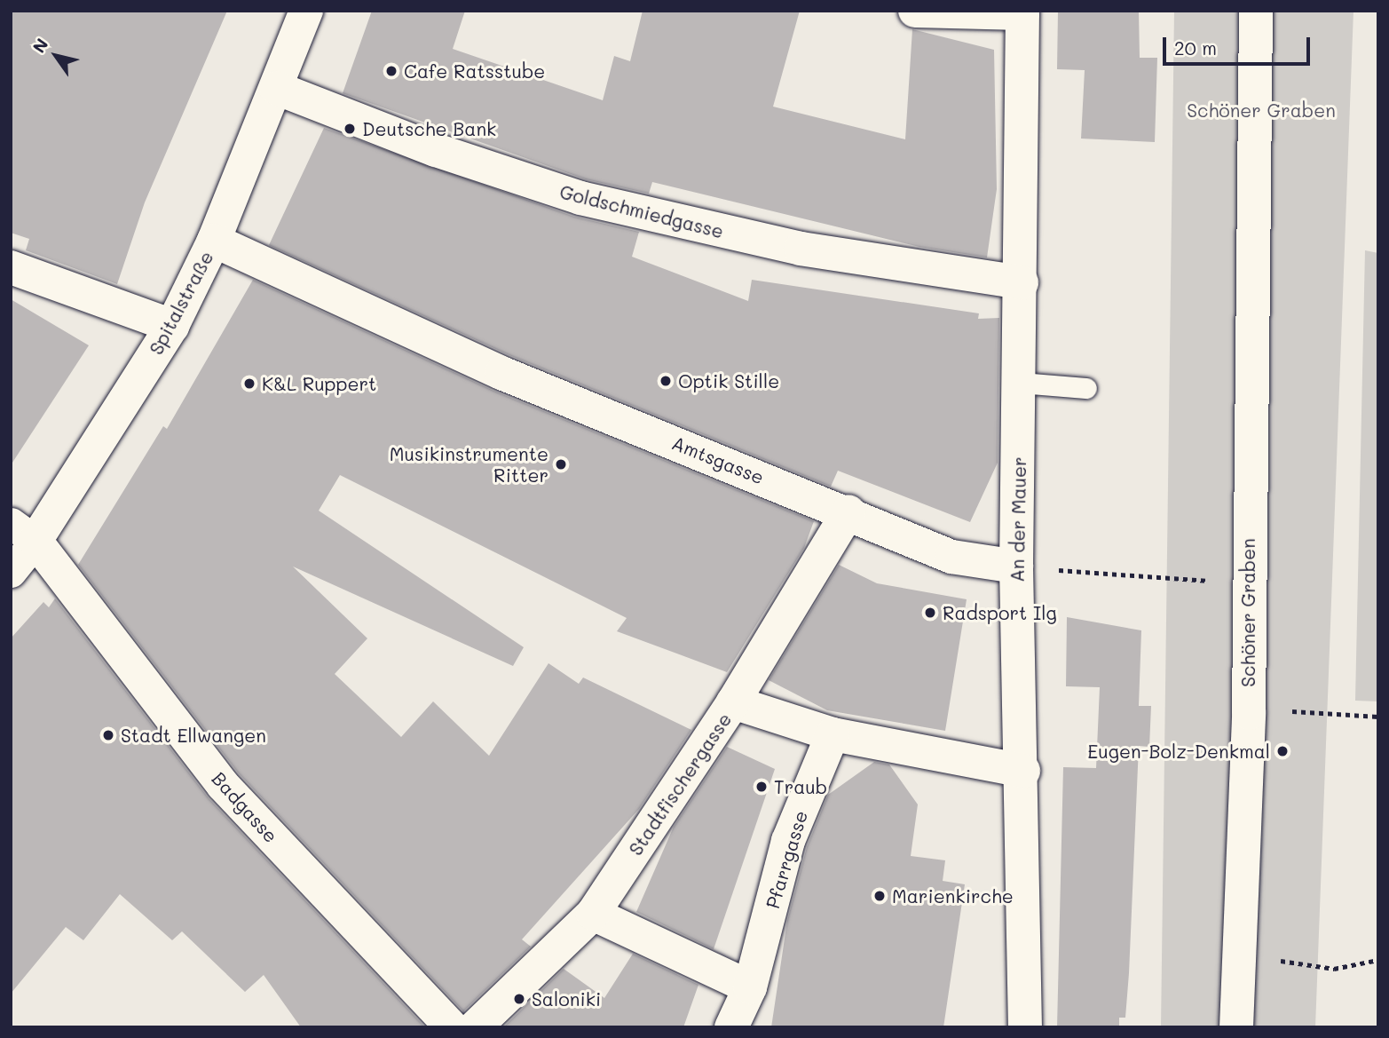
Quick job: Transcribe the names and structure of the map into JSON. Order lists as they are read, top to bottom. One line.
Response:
{"streets":{"street":["Goldschmiedgasse","Spitalstraße","Amtsgasse","An der Mauer","Schöner Graben","Stadtfischergasse","Badgasse","Pfarrgasse"]},"crossings":[["Goldschmiedgasse","Spitalstraße"],["Goldschmiedgasse","An der Mauer"],["Spitalstraße","Amtsgasse"],["Spitalstraße","Badgasse"],["Amtsgasse","An der Mauer"],["Amtsgasse","Stadtfischergasse"]],"parks":["Schöner Graben"],"places":["Cafe Ratsstube","Deutsche Bank","Optik Stille","K&L Ruppert","Musikinstrumente Ritter","Radsport Ilg","Stadt Ellwangen","Eugen-Bolz-Denkmal","Traub","Marienkirche","Saloniki"],"scale_bar":"20 m","north":"top left"}
